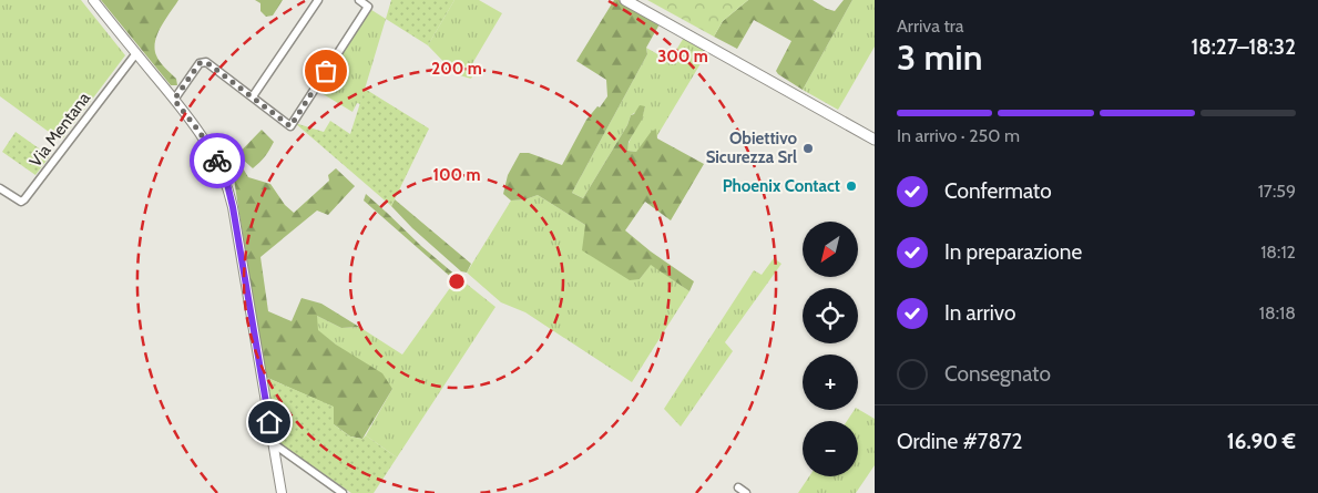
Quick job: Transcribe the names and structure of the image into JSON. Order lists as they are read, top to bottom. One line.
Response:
{"streets":{"street":["Via Mentana"]},"places":["Obiettivo Sicurezza Srl","Phoenix Contact"],"north":"bottom left","page":{"heading":["3 min","Arriva tra","18:27–18:32"],"panel":["Ordine #7872","16.90 €"],"bar":"In arrivo · 250 m","list":[["Confermato","17:59"],["In preparazione","18:12"],["In arrivo","18:18"],"Consegnato"],"map_buttons":["+","−"]},"rings":["300 m","200 m","100 m"]}
